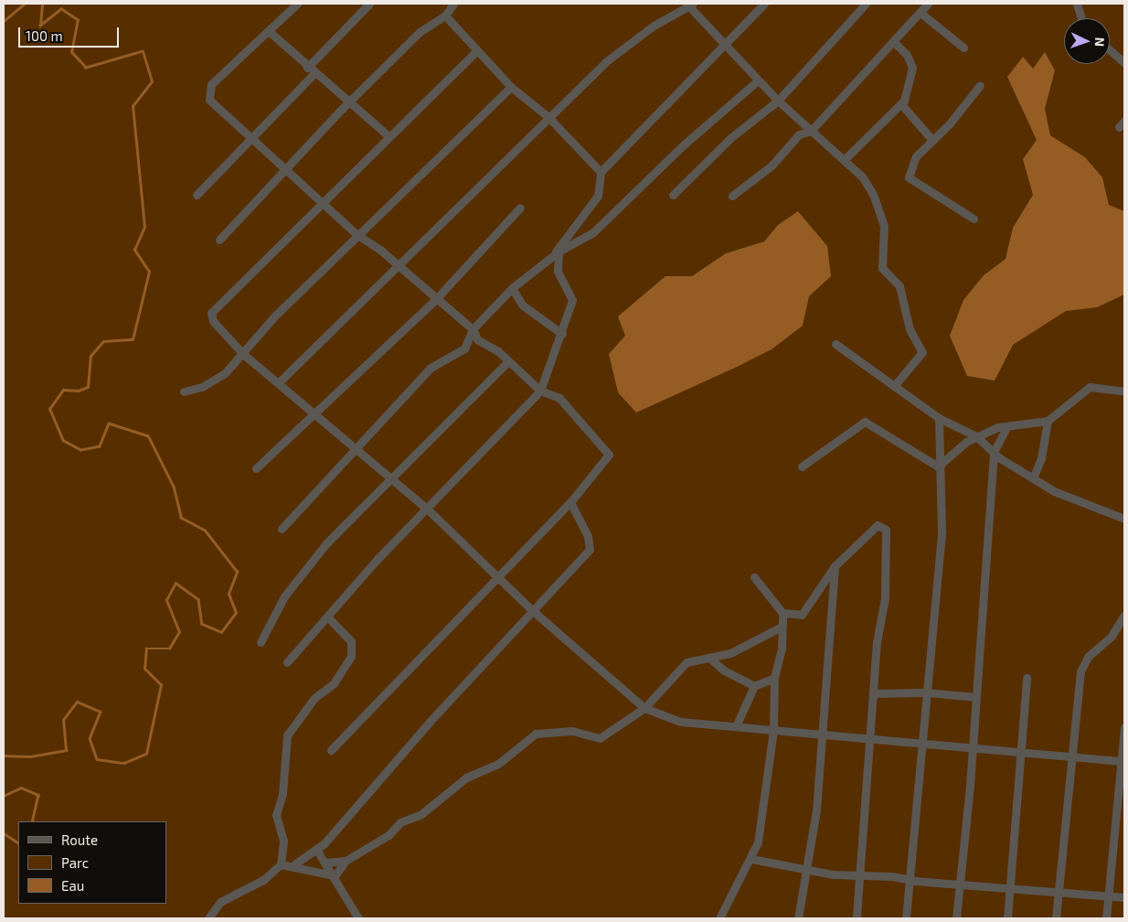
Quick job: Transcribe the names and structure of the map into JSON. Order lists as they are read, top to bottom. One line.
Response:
{"legend":["Route","Parc","Eau"],"scale_bar":"100 m","north":"right"}
